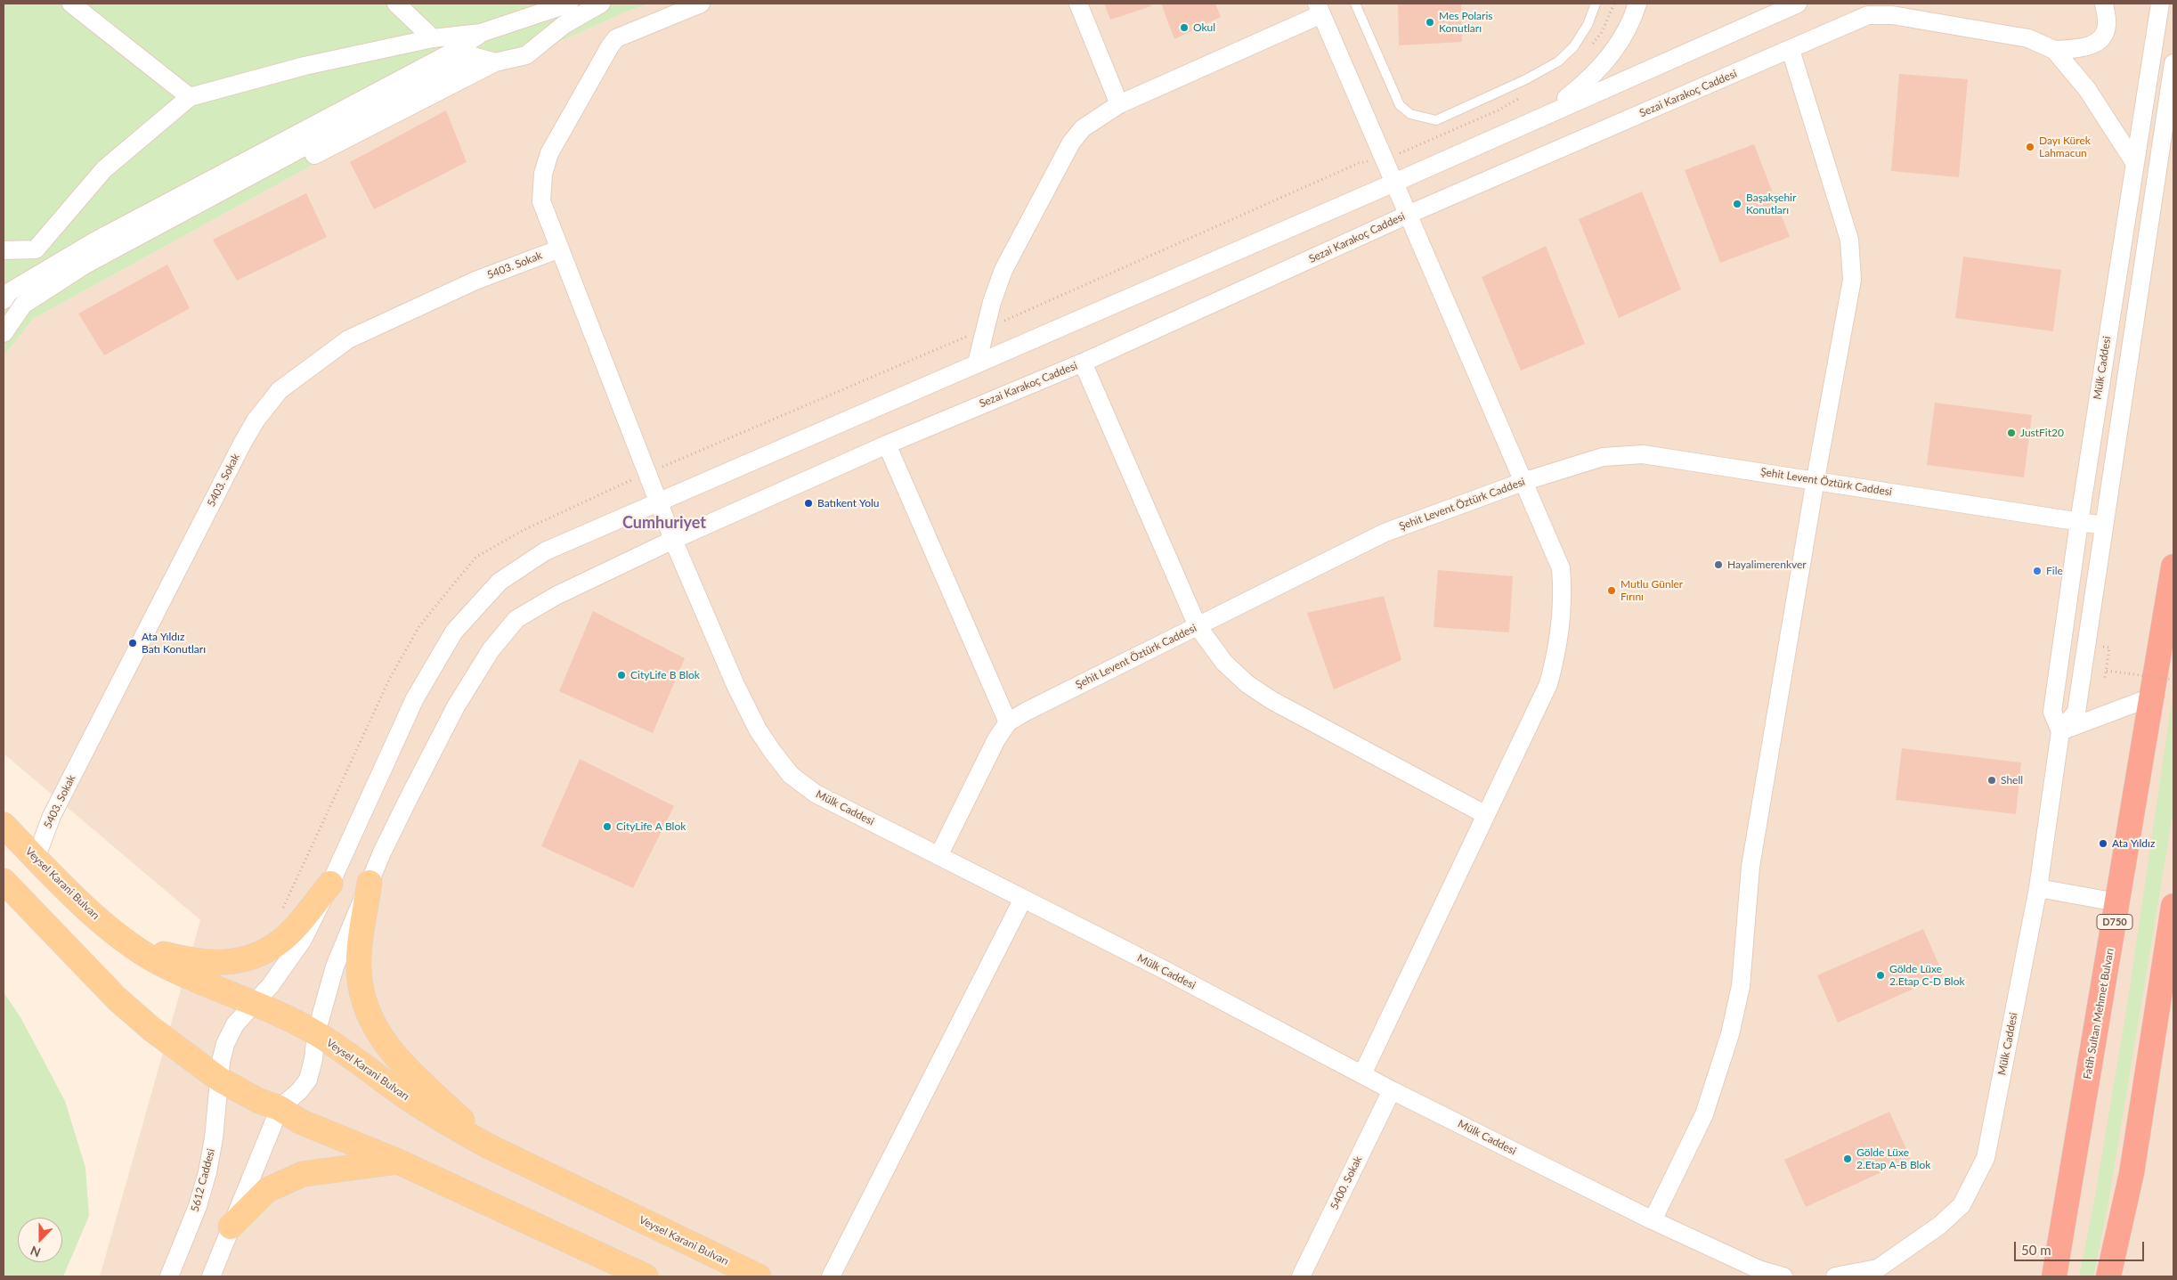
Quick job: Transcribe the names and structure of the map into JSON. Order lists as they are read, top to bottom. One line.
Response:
{"streets":{"highway":["D750","Fatih Sultan Mehmet Bulvarı"],"main road":["Veysel Karani Bulvarı"],"street":["Sezai Karakoç Caddesi","5403. Sokak","Mülk Caddesi","Şehit Levent Öztürk Caddesi","5612 Caddesi","5400. Sokak"]},"crossings":[["Sezai Karakoç Caddesi","Mülk Caddesi"],["Sezai Karakoç Caddesi","Veysel Karani Bulvarı"],["Sezai Karakoç Caddesi","5612 Caddesi"],["5403. Sokak","Mülk Caddesi"],["5403. Sokak","Veysel Karani Bulvarı"],["Mülk Caddesi","Şehit Levent Öztürk Caddesi"],["Mülk Caddesi","5400. Sokak"],["Veysel Karani Bulvarı","5612 Caddesi"]],"districts":["Cumhuriyet"],"places":["Mes Polaris Konutları","Okul","Dayı Kürek Lahmacun","Başakşehir Konutları","JustFit20","Batıkent Yolu","Hayalimerenkver","File","Mutlu Günler Fırını","Ata Yıldız Batı Konutları","CityLife B Blok","Shell","CityLife A Blok","Ata Yıldız","Gölde Lüxe 2.Etap C-D Blok","Gölde Lüxe 2.Etap A-B Blok"],"scale_bar":"50 m","north":"bottom"}
